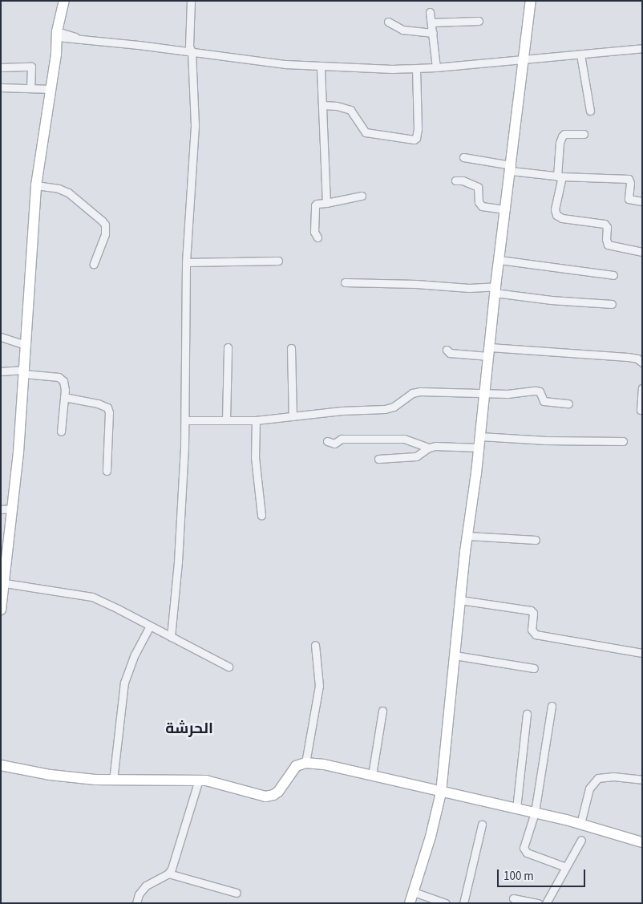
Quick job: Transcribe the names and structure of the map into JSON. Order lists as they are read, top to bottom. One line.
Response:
{"districts":["الحرشة"],"scale_bar":"100 m"}
